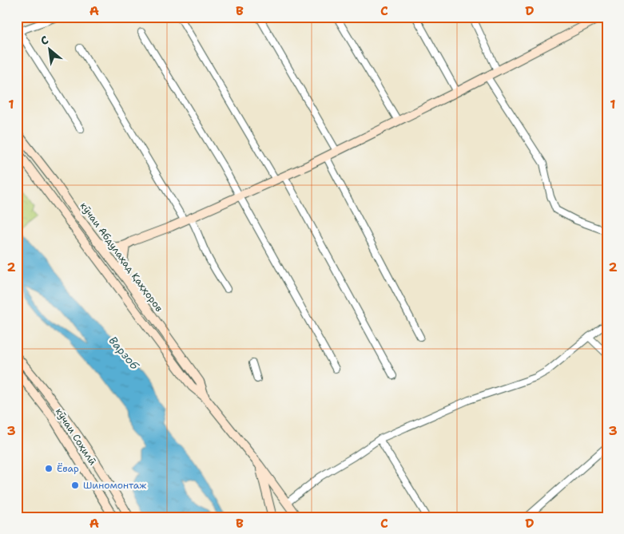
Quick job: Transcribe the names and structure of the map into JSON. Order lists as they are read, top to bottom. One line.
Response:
{"streets":{"main road":["кӯчаи Абдулаҳад Қаҳҳоров","кӯчаи Соҳилӣ"]},"water":["Варзоб"],"places":["Ёвар","Шиномонтаж"],"north":"top left","grid":{"columns":["A","B","C","D"],"rows":["1","2","3"]}}
